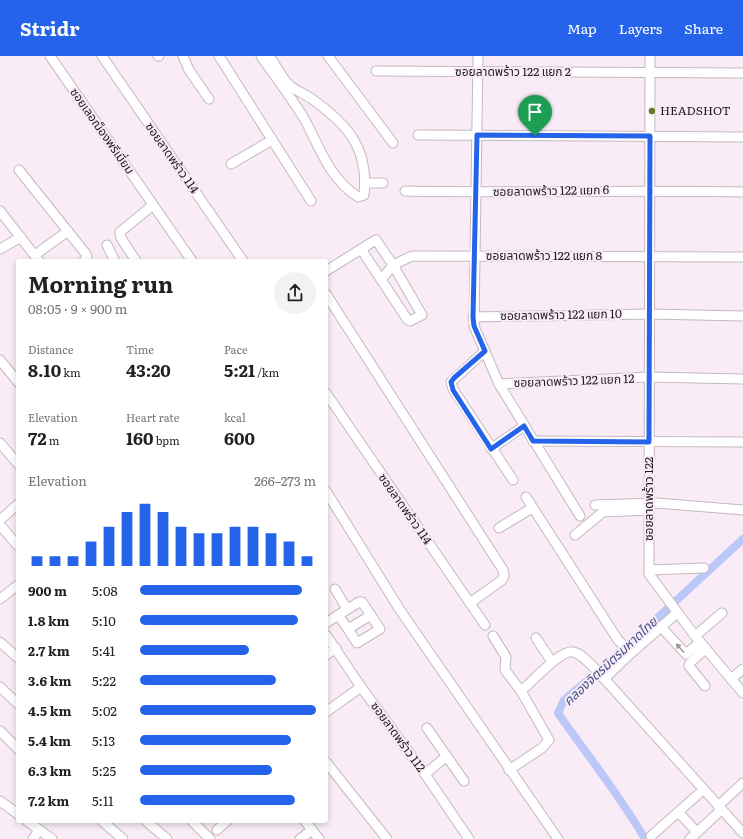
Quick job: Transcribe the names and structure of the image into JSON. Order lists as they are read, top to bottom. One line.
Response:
{"streets":{"street":["ซอยลาดพร้าว 122 แยก 2","ซอยเลอฌ็องพรีเมี่ยม","ซอยลาดพร้าว 114","ซอยลาดพร้าว 122 แยก 6","ซอยลาดพร้าว 122 แยก 8","ซอยลาดพร้าว 122 แยก 10","ซอยลาดพร้าว 122 แยก 12","ซอยลาดพร้าว 122","ซอยลาดพร้าว 112"]},"crossings":[["ซอยลาดพร้าว 122 แยก 2","ซอยลาดพร้าว 122"],["ซอยลาดพร้าว 122 แยก 6","ซอยลาดพร้าว 122"],["ซอยลาดพร้าว 122 แยก 8","ซอยลาดพร้าว 122"],["ซอยลาดพร้าว 122 แยก 10","ซอยลาดพร้าว 122"],["ซอยลาดพร้าว 122 แยก 12","ซอยลาดพร้าว 122"]],"water":["คลองจิตรมิตรมหาดไทย"],"places":["HEADSHOT"],"page":{"header":"Stridr","nav":["Map","Layers","Share"],"heading":["Morning run","08:05 · 9 × 900 m"],"stats":[["Distance","8.10 km"],["Time","43:20"],["Pace","5:21 /km"],["Elevation","72 m"],["Heart rate","160 bpm"],["kcal","600"]],"chart":["Elevation","266–273 m"],"list":[{"name":"900 m","note":"5:08"},{"name":"1.8 km","note":"5:10"},{"name":"2.7 km","note":"5:41"},{"name":"3.6 km","note":"5:22"},{"name":"4.5 km","note":"5:02"},{"name":"5.4 km","note":"5:13"},{"name":"6.3 km","note":"5:25"},{"name":"7.2 km","note":"5:11"}]}}
